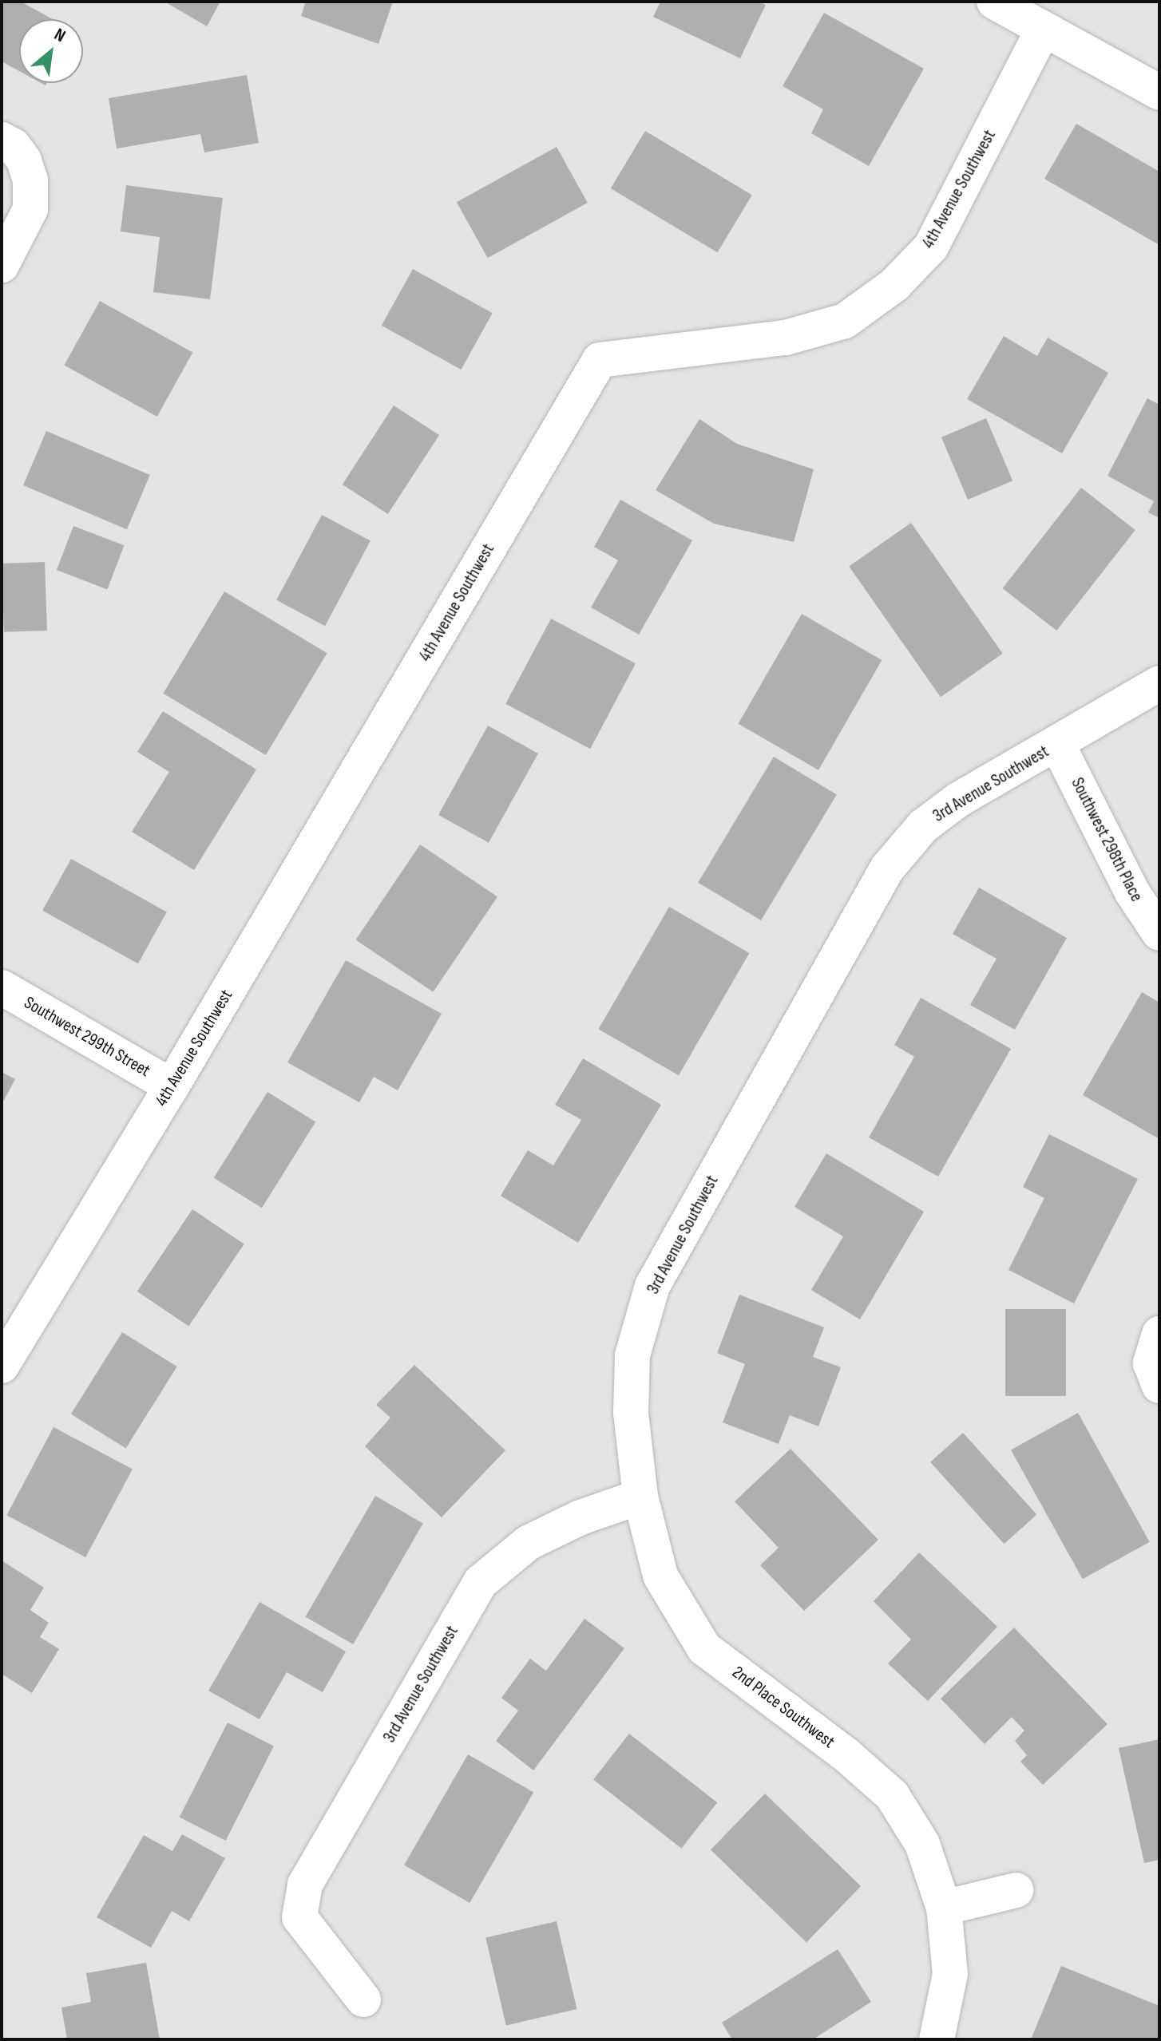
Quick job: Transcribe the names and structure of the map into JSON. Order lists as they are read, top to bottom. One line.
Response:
{"streets":{"street":["4th Avenue Southwest","3rd Avenue Southwest","Southwest 298th Place","Southwest 299th Street","2nd Place Southwest"]},"crossings":[["4th Avenue Southwest","Southwest 299th Street"],["3rd Avenue Southwest","Southwest 298th Place"],["3rd Avenue Southwest","2nd Place Southwest"]],"north":"top right"}
